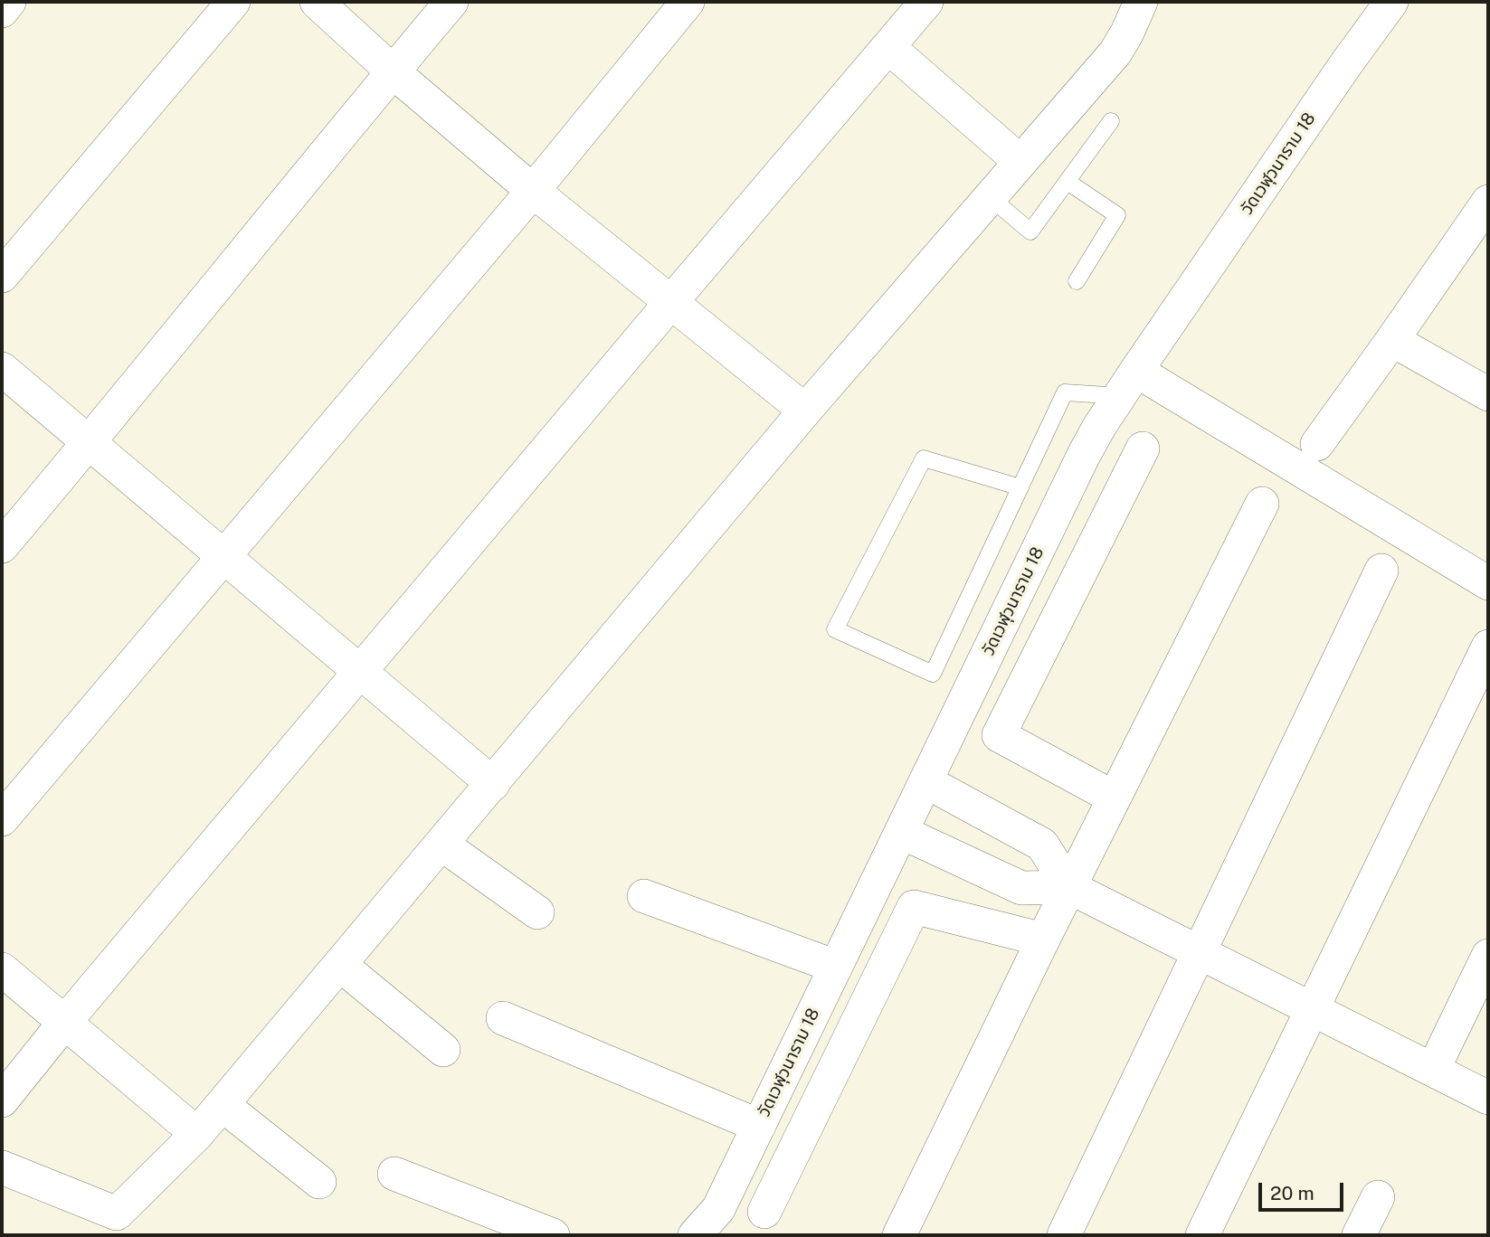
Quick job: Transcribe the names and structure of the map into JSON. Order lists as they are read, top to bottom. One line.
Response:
{"streets":{"street":["วัดเวฬุวนาราม 18"]},"scale_bar":"20 m"}
